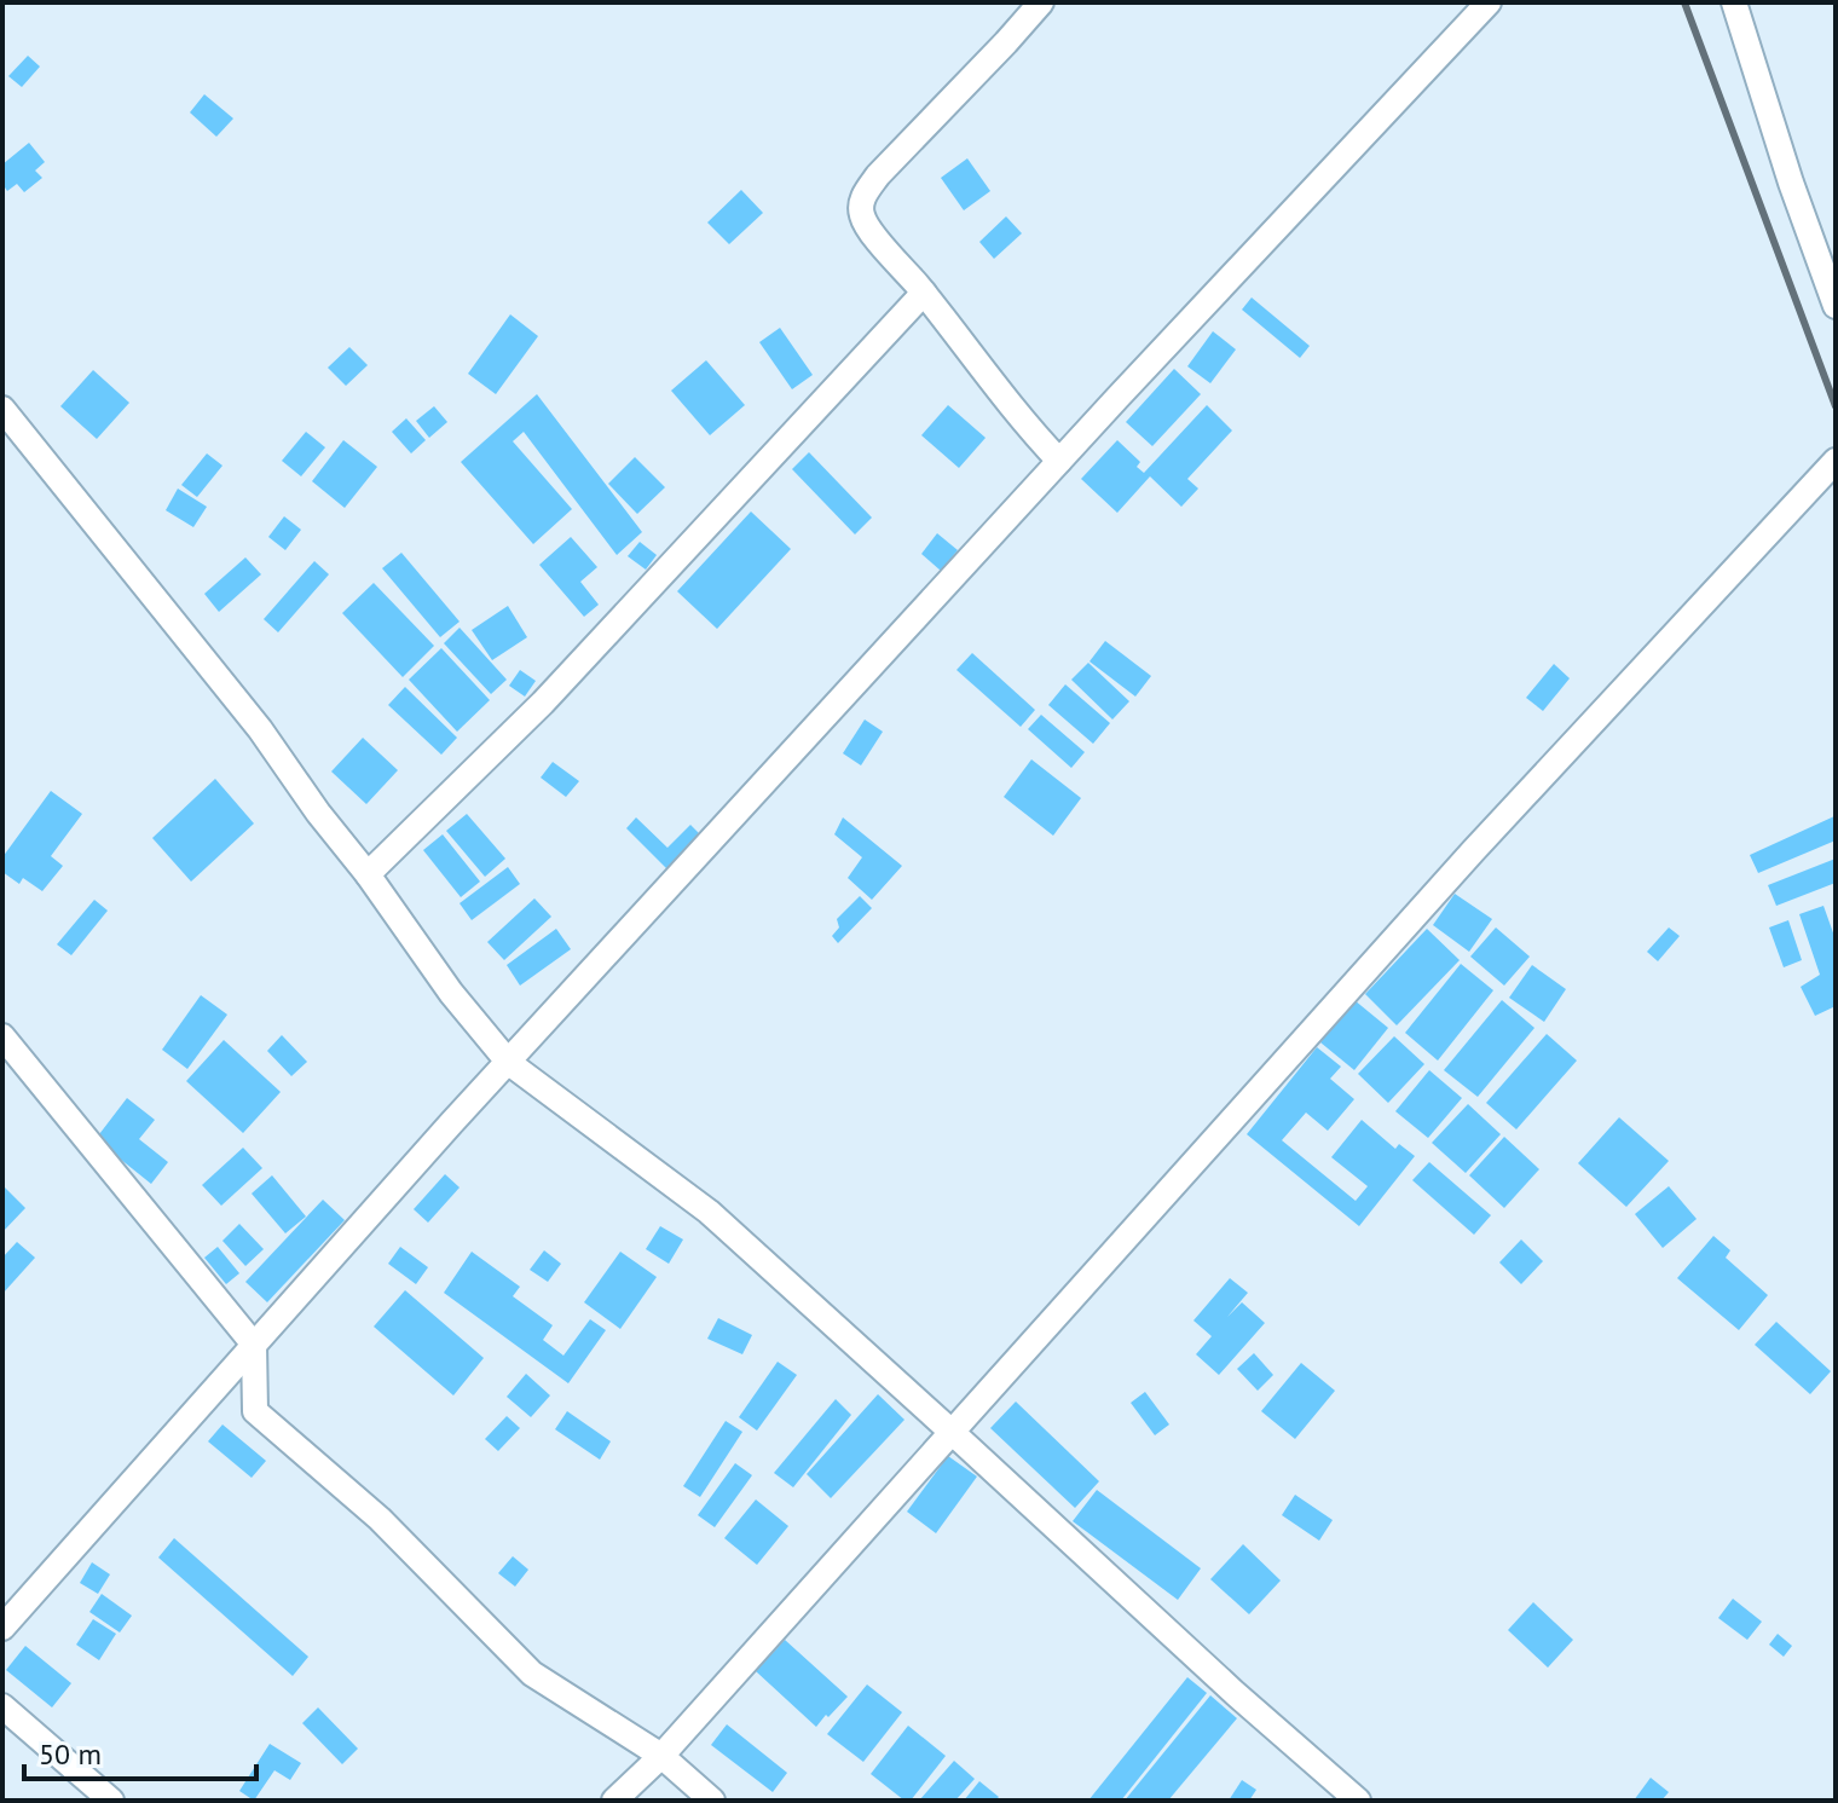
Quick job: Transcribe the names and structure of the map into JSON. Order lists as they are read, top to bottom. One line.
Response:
{"scale_bar":"50 m"}
